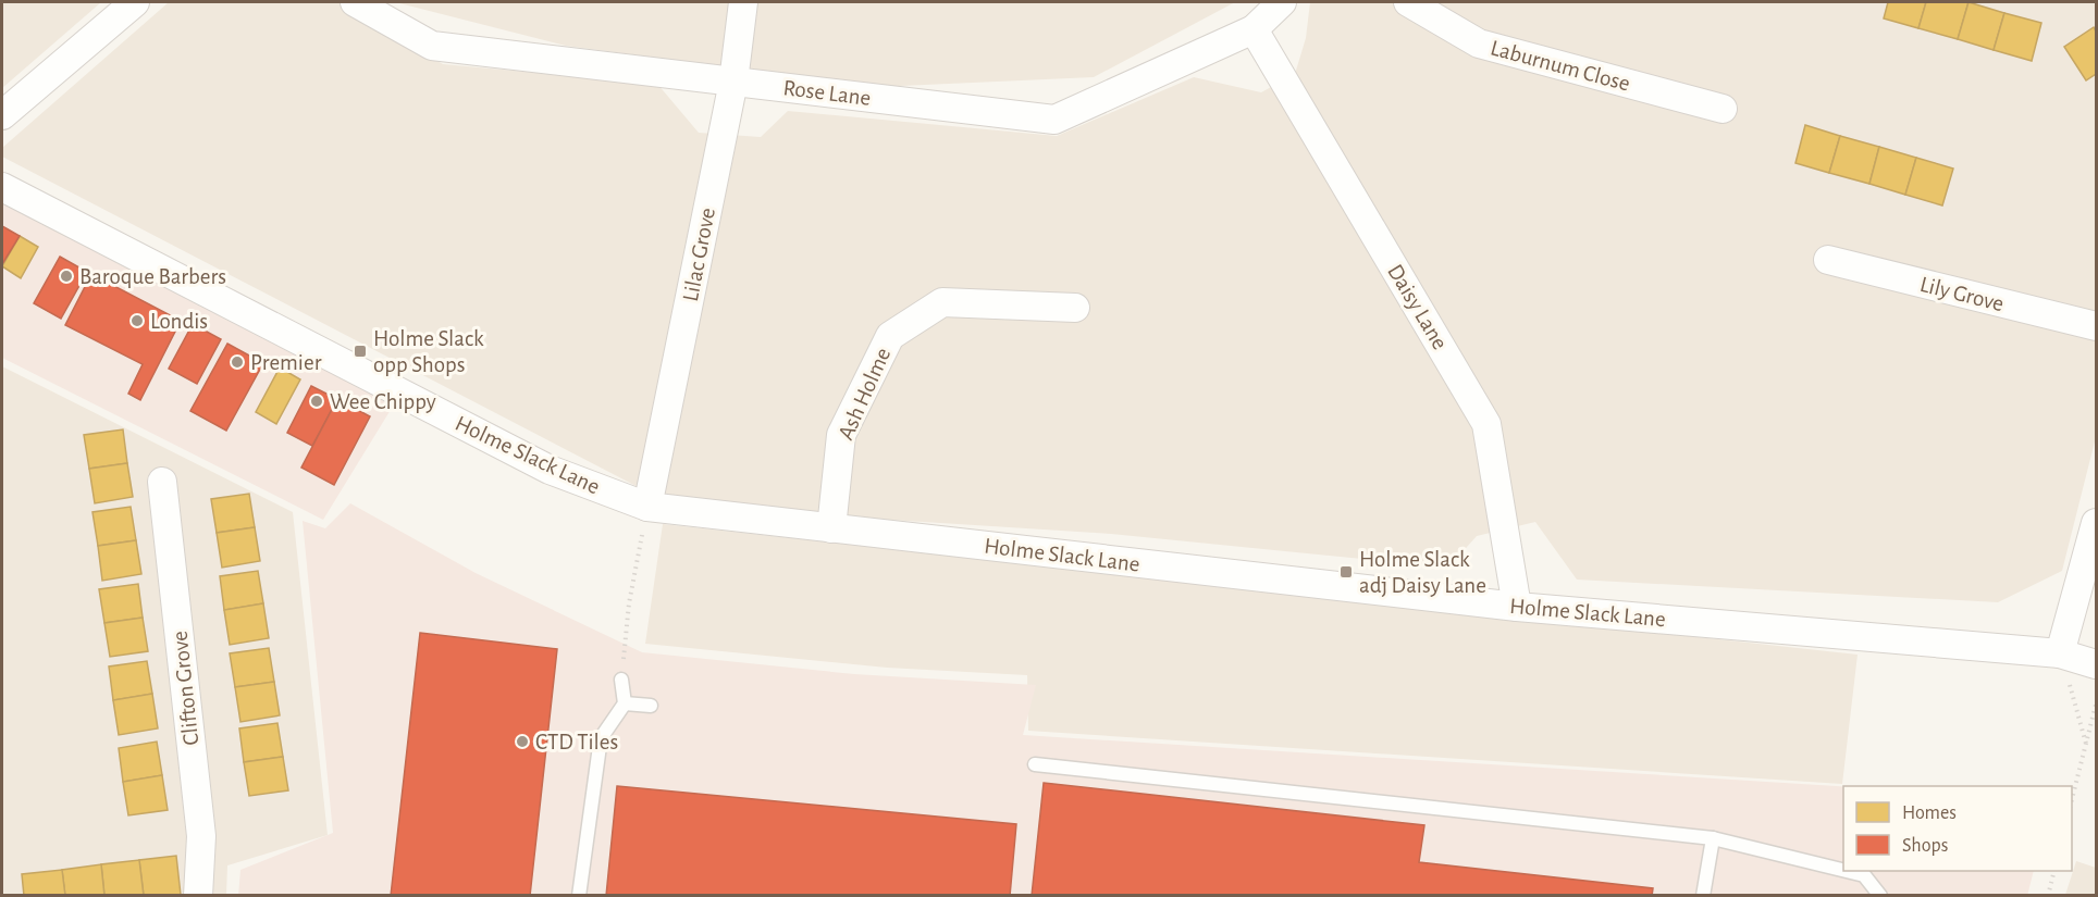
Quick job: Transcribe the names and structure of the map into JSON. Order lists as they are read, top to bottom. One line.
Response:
{"streets":{"street":["Laburnum Close","Rose Lane","Lilac Grove","Lily Grove","Daisy Lane","Ash Holme","Holme Slack Lane","Clifton Grove"]},"crossings":[["Rose Lane","Lilac Grove"],["Rose Lane","Daisy Lane"],["Lilac Grove","Holme Slack Lane"],["Daisy Lane","Holme Slack Lane"],["Ash Holme","Holme Slack Lane"]],"places":{"other":["Baroque Barbers","Londis","Premier","Wee Chippy","CTD Tiles"],"transit":["Holme Slack opp Shops","Holme Slack adj Daisy Lane"]},"legend":["Homes","Shops"]}
